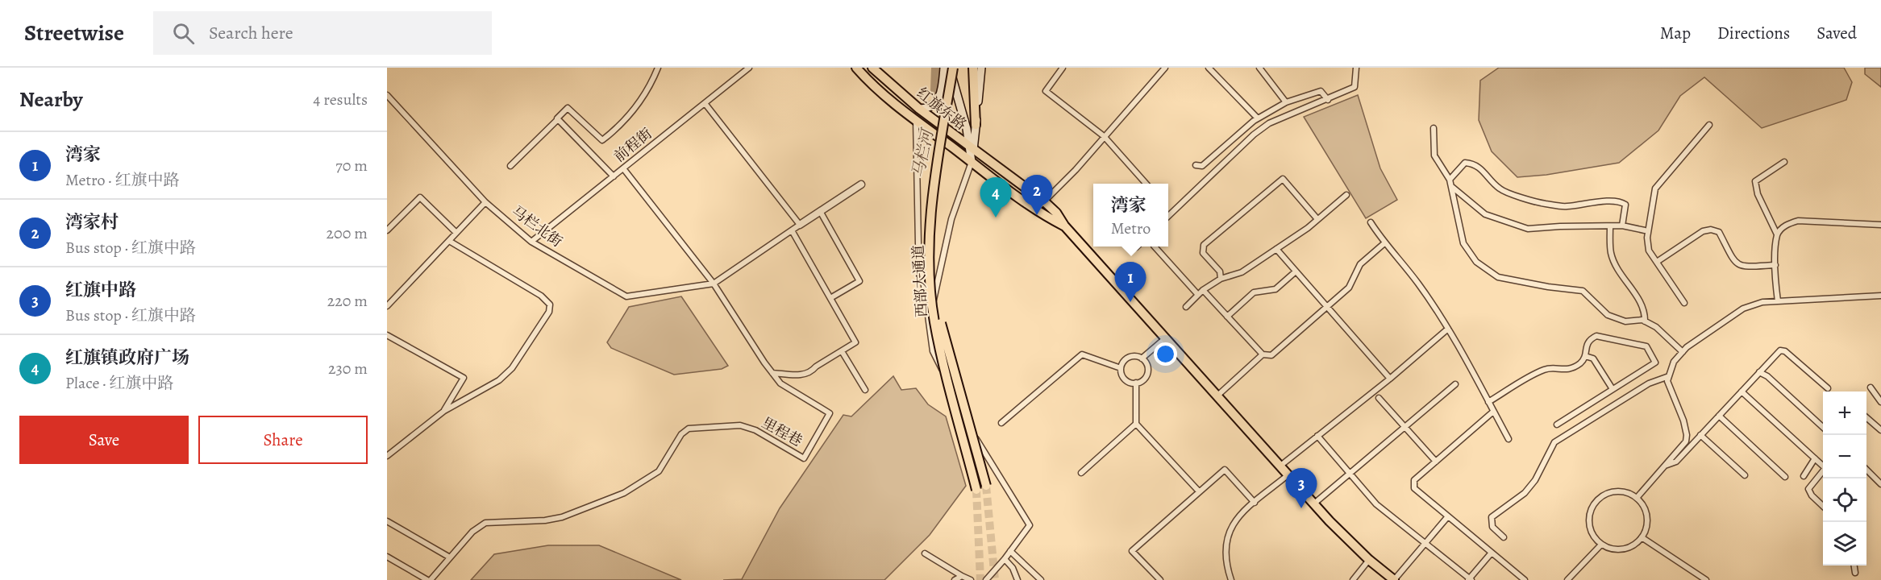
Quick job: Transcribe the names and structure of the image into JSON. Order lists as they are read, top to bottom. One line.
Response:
{"streets":{"main road":["红旗东路","西部大通道"],"street":["前程街","马栏北街","里程巷"]},"crossings":[["前程街","马栏北街"],["前程街","里程巷"],["马栏北街","里程巷"]],"water":["马栏河"],"page":{"header":"Streetwise","search":"Search here","nav":["Map","Directions","Saved"],"heading":["Nearby","4 results"],"list":[{"mark":"1","name":"湾家","note":"Metro · 红旗中路","value":"70 m"},{"mark":"2","name":"湾家村","note":"Bus stop · 红旗中路","value":"200 m"},{"mark":"3","name":"红旗中路","note":"Bus stop · 红旗中路","value":"220 m"},{"mark":"4","name":"红旗镇政府广场","note":"Place · 红旗中路","value":"230 m"}],"pins":["2","4","1","3"],"popup":["湾家","Metro"],"map_buttons":["+","−"],"buttons":["Save","Share"]}}
